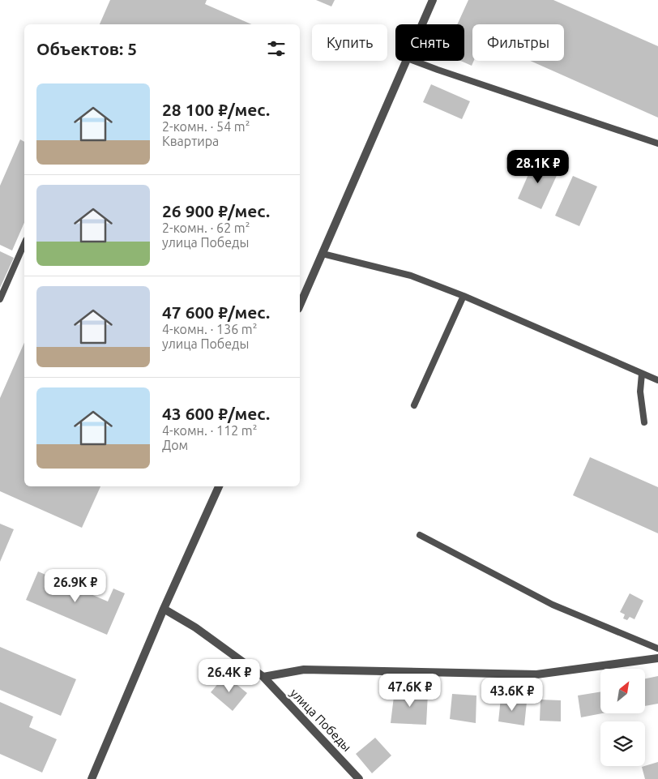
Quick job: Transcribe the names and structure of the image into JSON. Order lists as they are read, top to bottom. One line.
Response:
{"streets":{"street":["улица Победы"]},"north":"top right","page":{"chip":["Купить","Снять","Фильтры"],"heading":"Объектов: 5","list":[{"name":"28 100 ₽/мес.","note":"2-комн. · 54 m² · Квартира"},{"name":"26 900 ₽/мес.","note":"2-комн. · 62 m² · улица Победы"},{"name":"47 600 ₽/мес.","note":"4-комн. · 136 m² · улица Победы"},{"name":"43 600 ₽/мес.","note":"4-комн. · 112 m² · Дом"}],"price":["28.1K ₽","26.9K ₽","26.4K ₽","47.6K ₽","43.6K ₽"]}}
